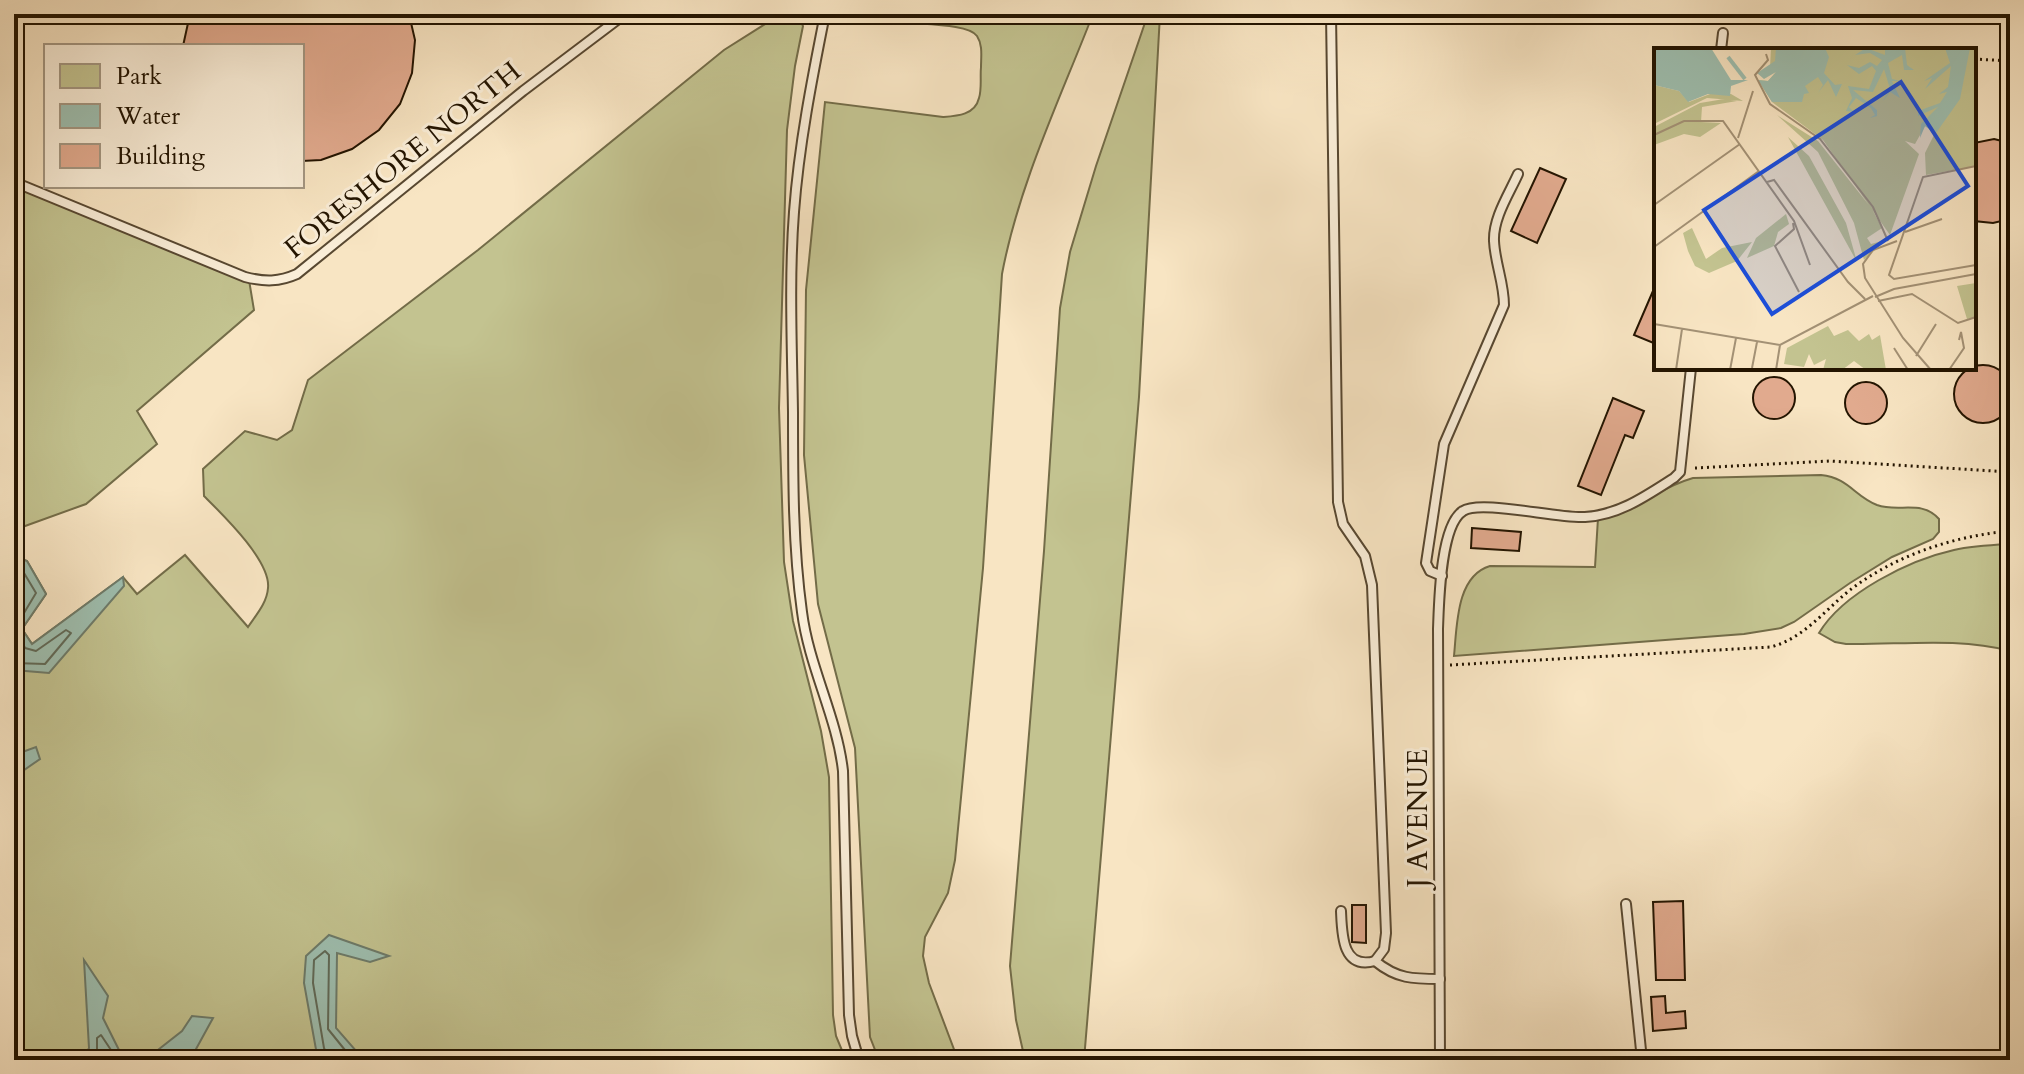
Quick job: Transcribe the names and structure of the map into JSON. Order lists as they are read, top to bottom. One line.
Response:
{"streets":{"lane":["FORESHORE NORTH","J AVENUE"]},"legend":["Park","Water","Building"]}
